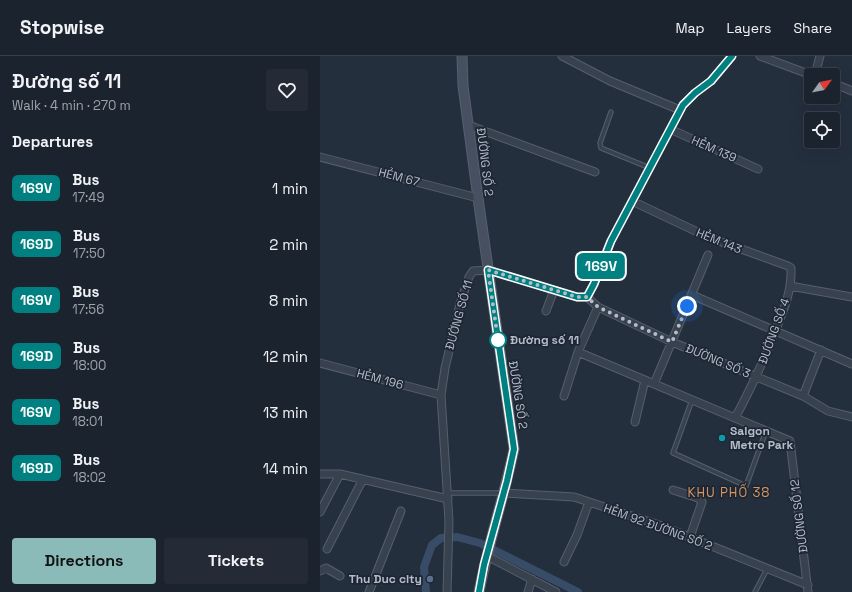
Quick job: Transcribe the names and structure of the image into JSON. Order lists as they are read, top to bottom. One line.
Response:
{"streets":{"street":["HẺM 139","ĐƯỜNG SỐ 2","HẺM 67","HẺM 143","ĐƯỜNG SỐ 11","ĐƯỜNG SỐ 4","ĐƯỜNG SỐ 3","HẺM 196","ĐƯỜNG SỐ 12","HẺM 92 ĐƯỜNG SỐ 2"]},"crossings":[["ĐƯỜNG SỐ 2","HẺM 67"],["ĐƯỜNG SỐ 2","ĐƯỜNG SỐ 11"],["ĐƯỜNG SỐ 2","HẺM 92 ĐƯỜNG SỐ 2"],["HẺM 143","ĐƯỜNG SỐ 4"],["ĐƯỜNG SỐ 11","ĐƯỜNG SỐ 3"],["ĐƯỜNG SỐ 11","HẺM 196"],["ĐƯỜNG SỐ 4","ĐƯỜNG SỐ 3"],["ĐƯỜNG SỐ 12","HẺM 92 ĐƯỜNG SỐ 2"]],"districts":["KHU PHỐ 38"],"places":["Đường số 11","Saigon Metro Park","Thu Duc city"],"lines":["bus line 169V"],"north":"top right","page":{"header":"Stopwise","nav":["Map","Layers","Share"],"heading":[["Đường số 11","Walk · 4 min · 270 m"],"Departures"],"on_map":"169V","list":[{"mark":"169V","name":"Bus","note":"17:49","value":"1 min"},{"mark":"169D","name":"Bus","note":"17:50","value":"2 min"},{"mark":"169V","name":"Bus","note":"17:56","value":"8 min"},{"mark":"169D","name":"Bus","note":"18:00","value":"12 min"},{"mark":"169V","name":"Bus","note":"18:01","value":"13 min"},{"mark":"169D","name":"Bus","note":"18:02","value":"14 min"}],"buttons":["Directions","Tickets"]}}
